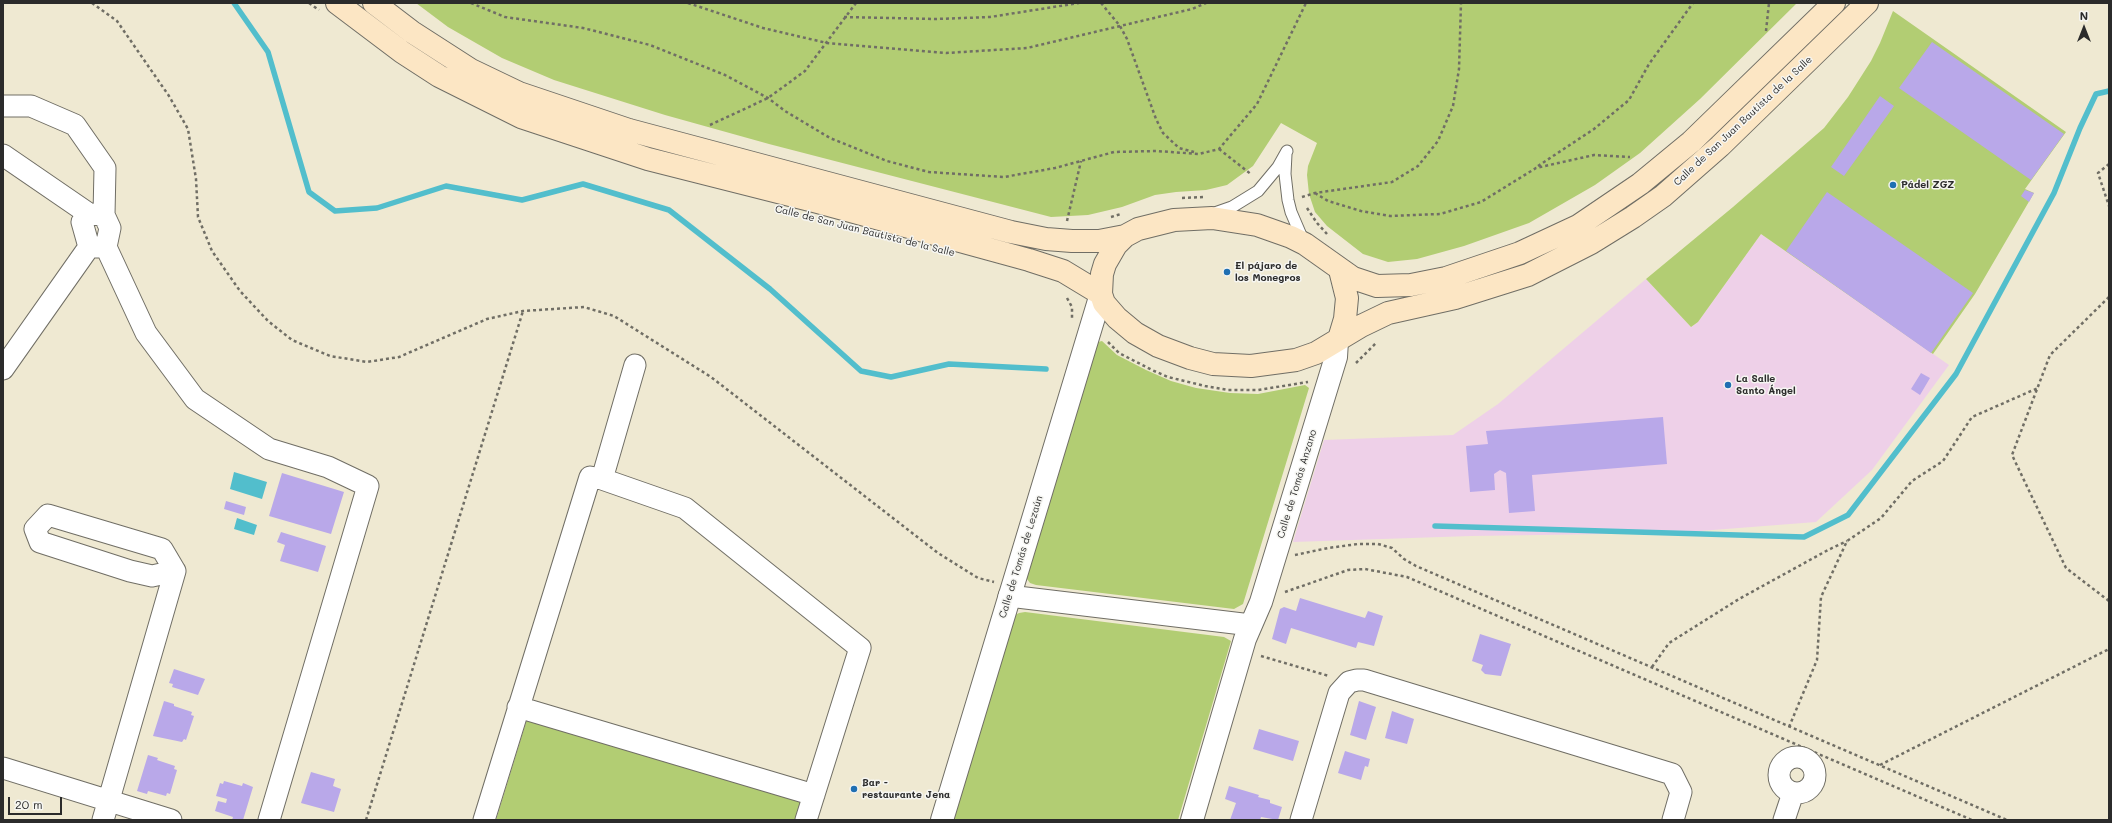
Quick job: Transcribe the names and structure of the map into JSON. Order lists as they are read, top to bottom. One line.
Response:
{"streets":{"main road":["Calle de San Juan Bautista de la Salle"],"street":["Calle de Tomás Anzano","Calle de Tomás de Lezaún"]},"crossings":[["Calle de San Juan Bautista de la Salle","Calle de Tomás Anzano"],["Calle de San Juan Bautista de la Salle","Calle de Tomás de Lezaún"]],"places":["Pádel ZGZ","El pájaro de los Monegros","La Salle Santo Ángel","Bar - restaurante Jena"],"scale_bar":"20 m","north":"top"}
